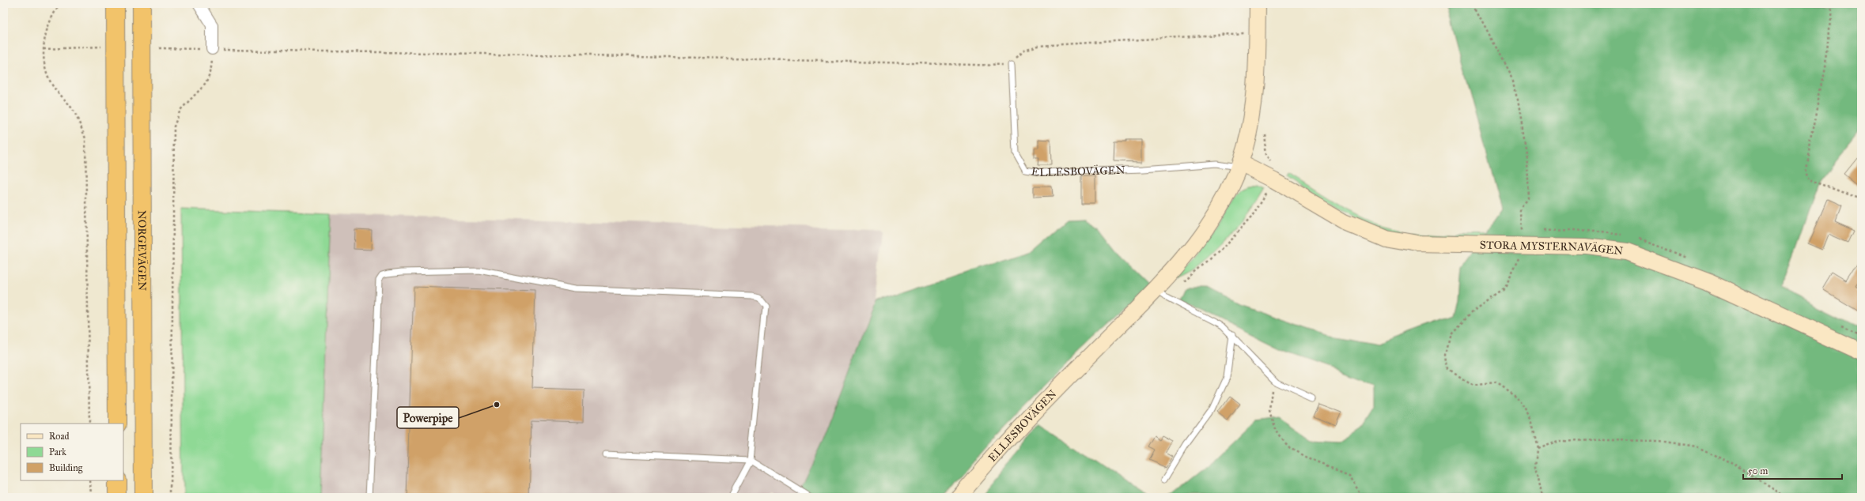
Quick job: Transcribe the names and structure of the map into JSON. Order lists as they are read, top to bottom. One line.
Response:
{"streets":{"highway":["NORGEVÄGEN"],"street":["ELLESBOVÄGEN","STORA MYSTERNAVÄGEN"]},"crossings":[["ELLESBOVÄGEN","STORA MYSTERNAVÄGEN"]],"places":["Powerpipe"],"legend":["Road","Park","Building"],"scale_bar":"50 m"}
